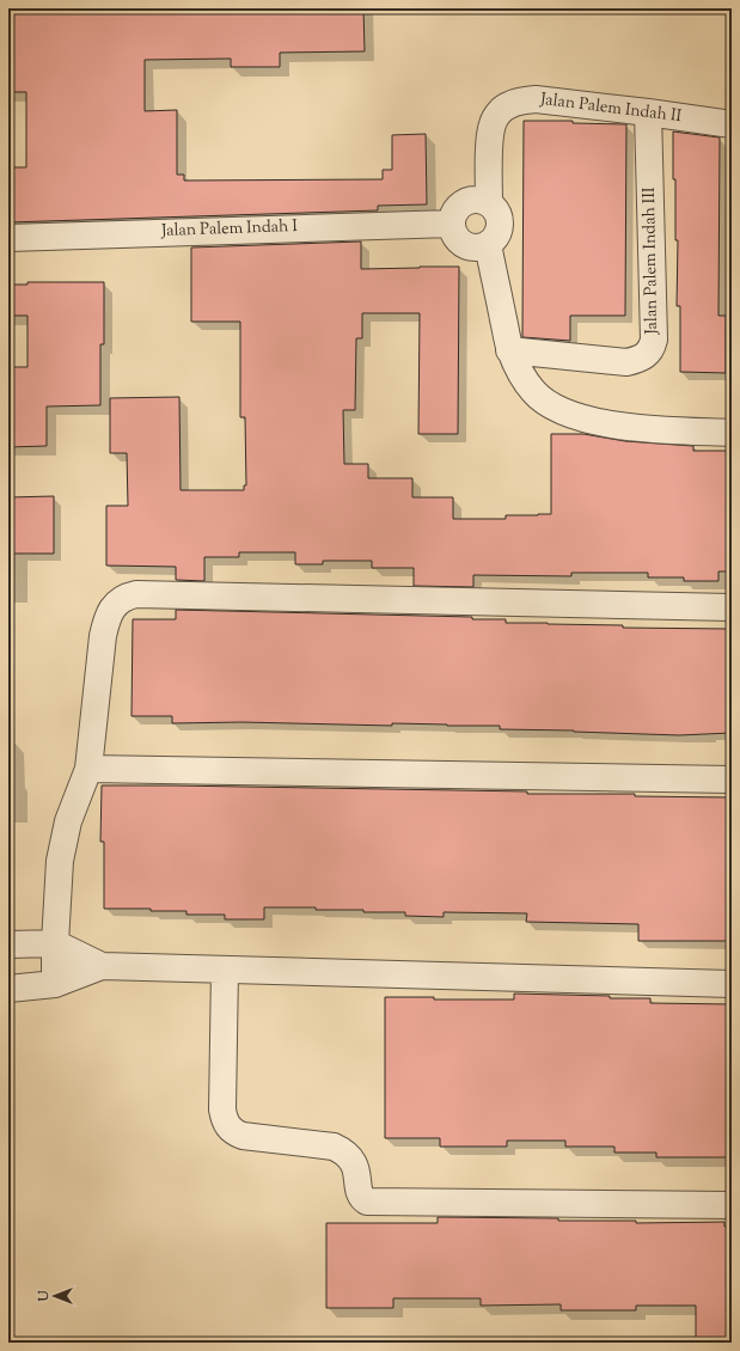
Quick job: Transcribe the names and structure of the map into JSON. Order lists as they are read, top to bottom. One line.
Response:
{"streets":{"street":["Jalan Palem Indah II","Jalan Palem Indah I","Jalan Palem Indah III"]},"crossings":[["Jalan Palem Indah II","Jalan Palem Indah I"],["Jalan Palem Indah II","Jalan Palem Indah III"]],"north":"left"}
